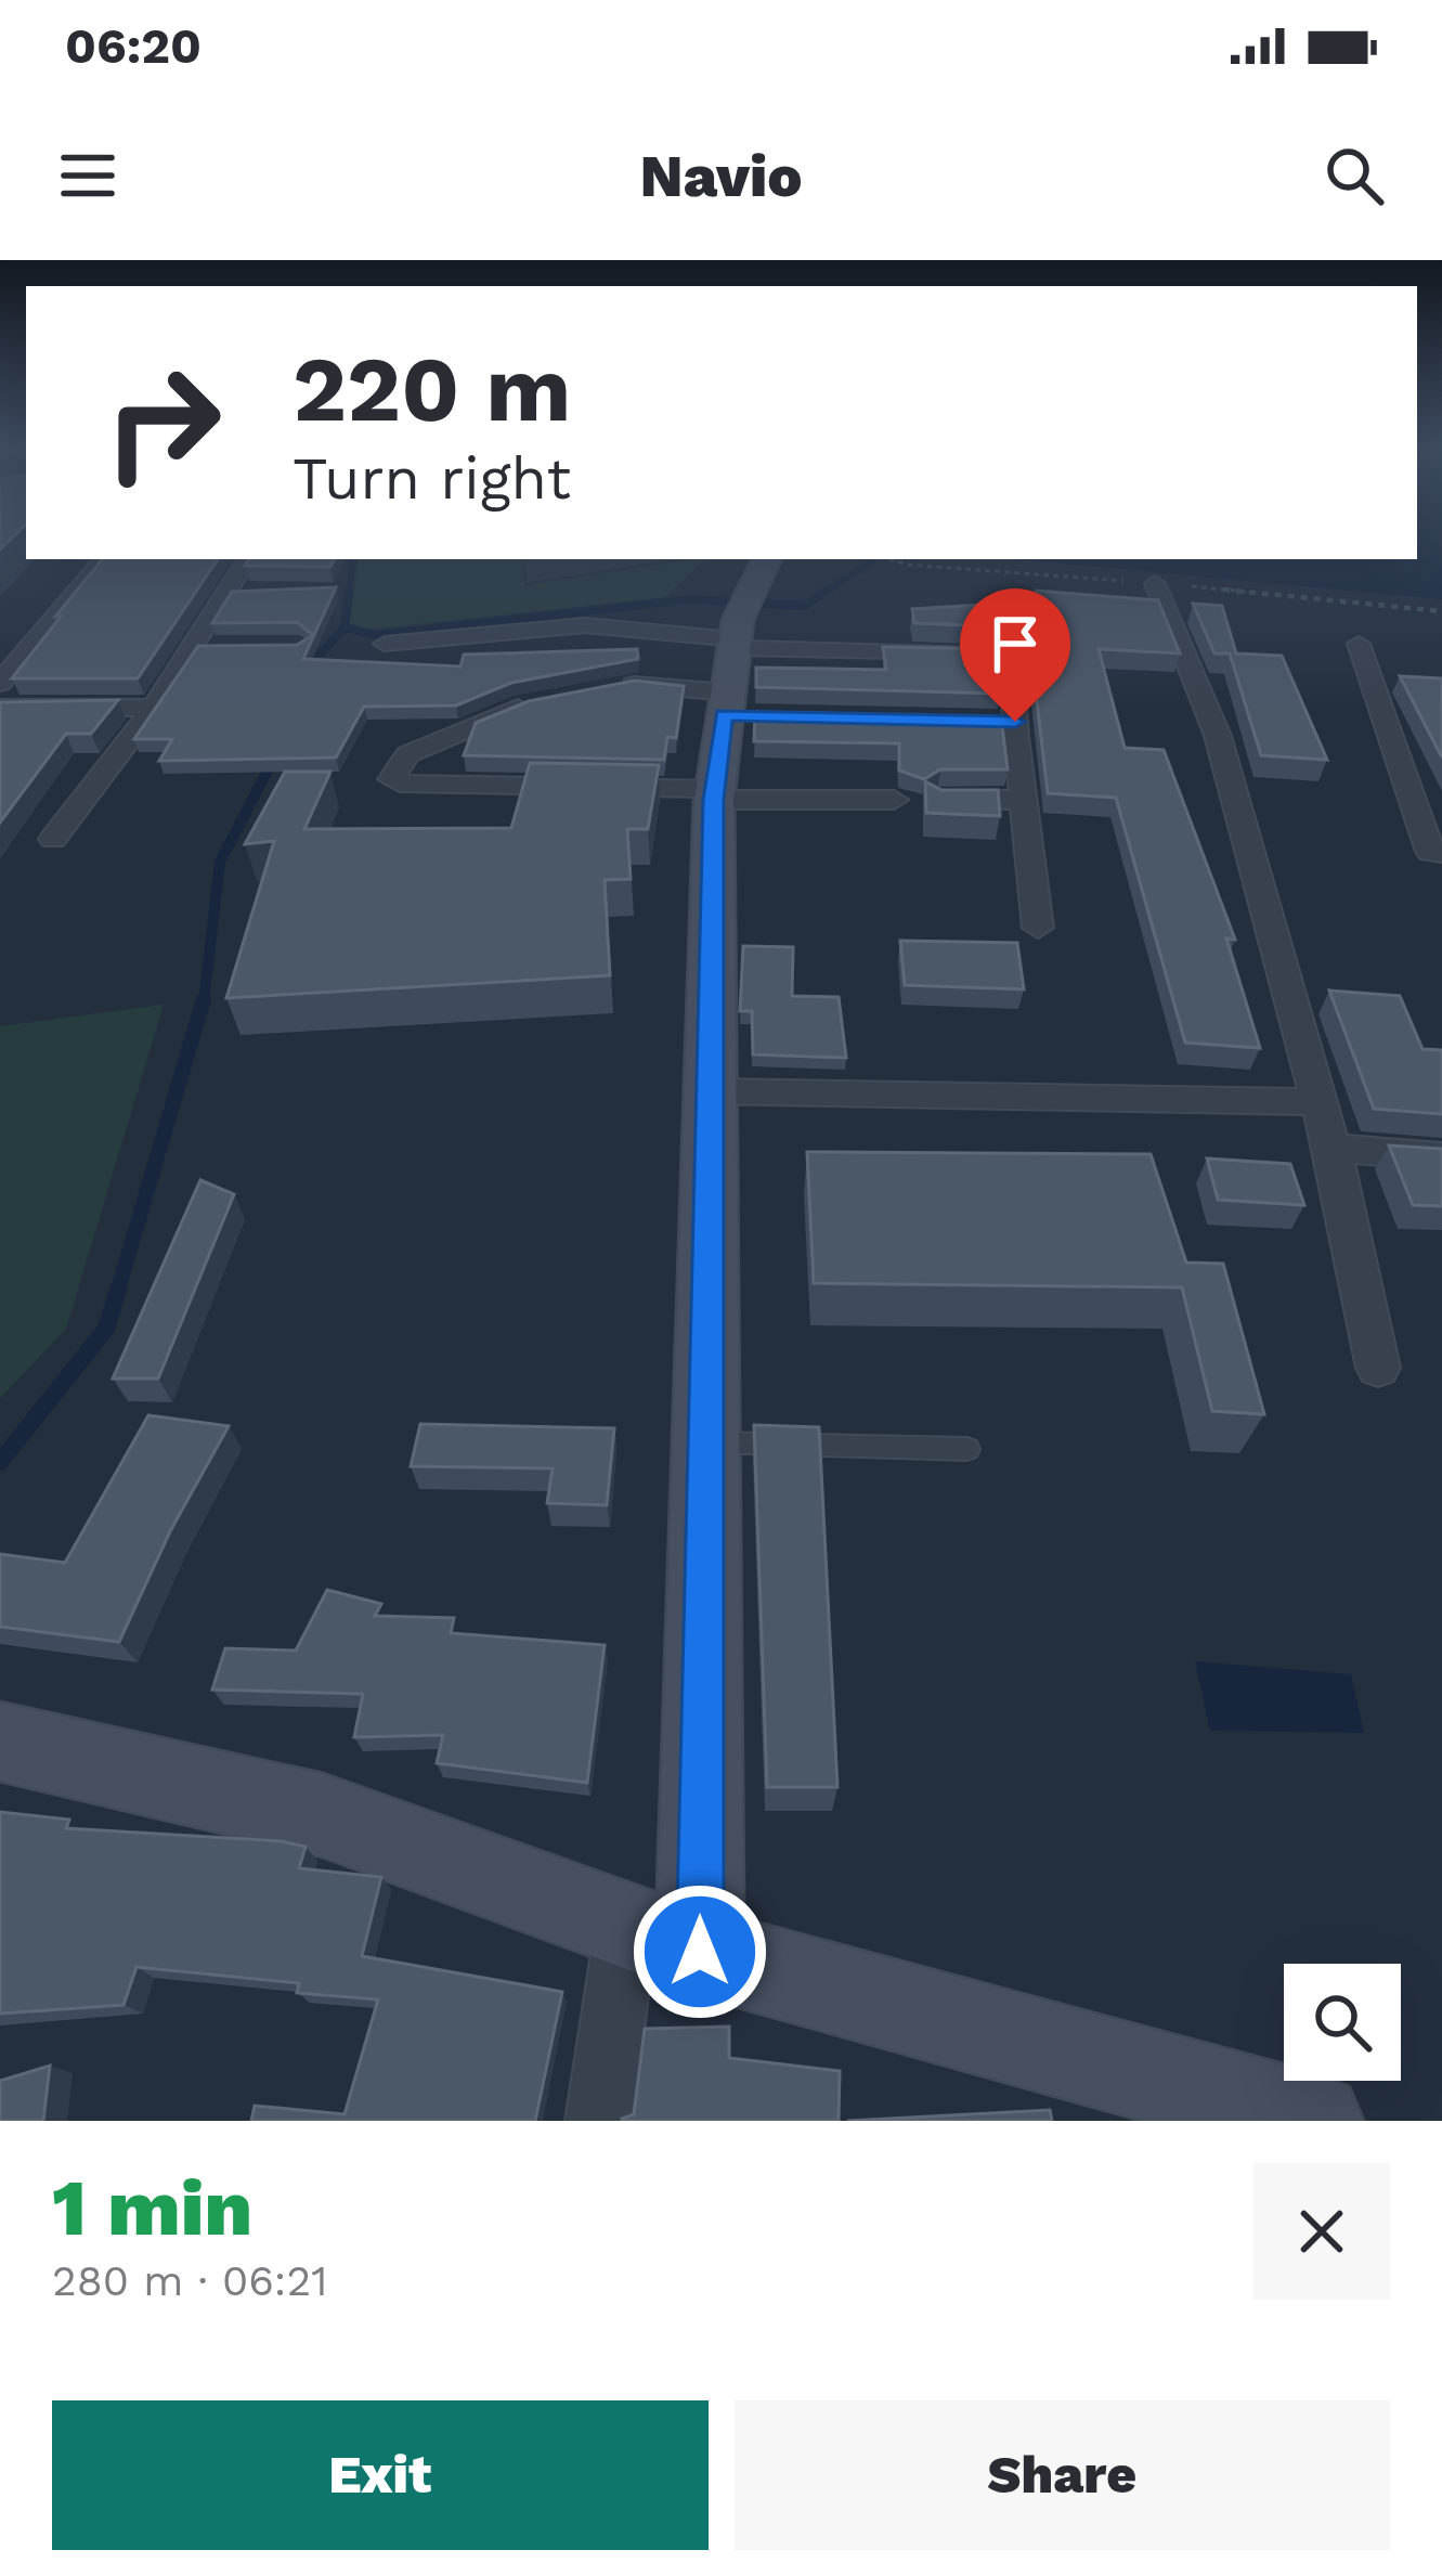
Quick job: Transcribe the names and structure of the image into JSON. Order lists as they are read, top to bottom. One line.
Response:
{"page":{"status":"06:20","header":"Navio","turn":["220 m","Turn right"],"heading":["1 min","280 m · 06:21"],"buttons":["Exit","Share"]}}
